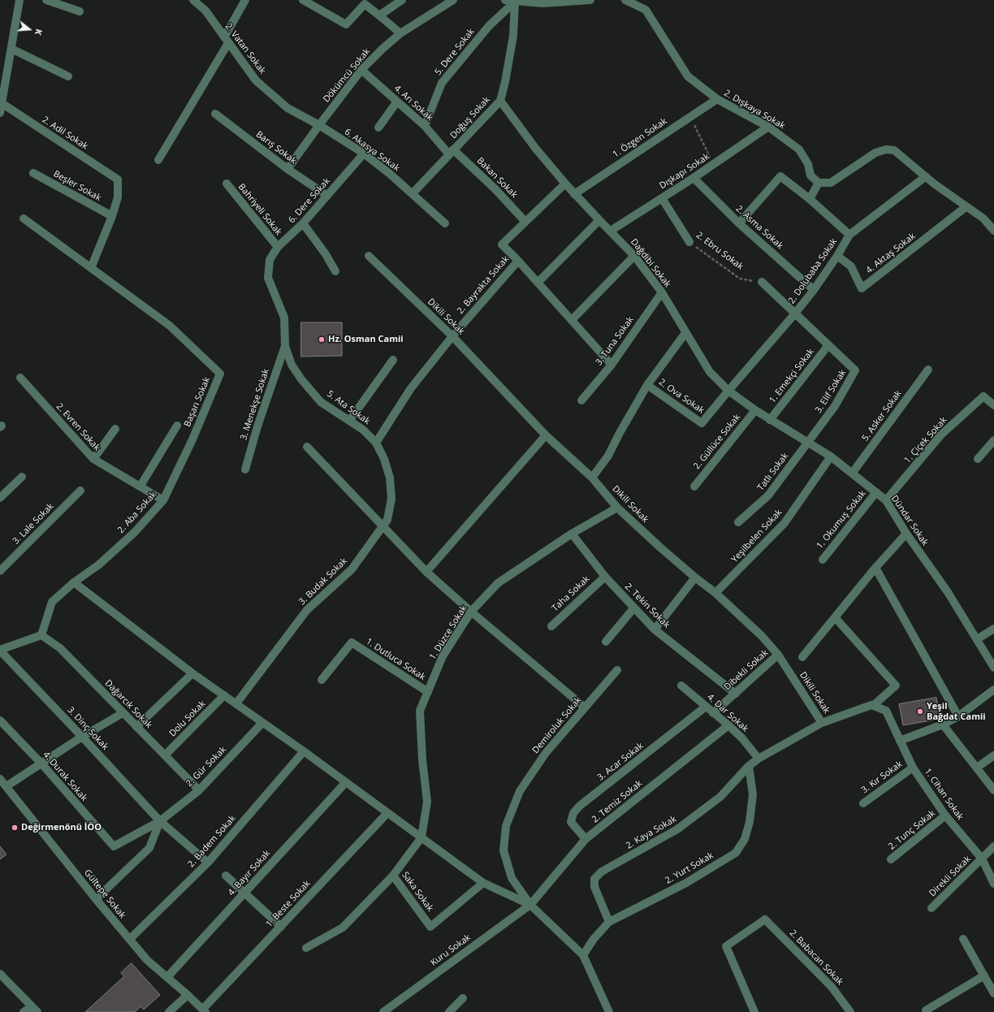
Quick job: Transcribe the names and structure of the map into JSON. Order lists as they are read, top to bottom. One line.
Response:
{"streets":{"street":["2. Vatan Sokak","5. Dere Sokak","Dökümcü Sokak","4. Arı Sokak","2. Dışkaya Sokak","Doğuş Sokak","2. Adil Sokak","1. Özgen Sokak","Barış Sokak","6. Akasya Sokak","Dışkapı Sokak","Bakan Sokak","Beşler Sokak","6. Dere Sokak","Bahriyeli Sokak","2. Asma Sokak","2. Ebru Sokak","4. Aktaş Sokak","Dağdibi Sokak","2. Dolubaba Sokak","2. Bayrakta Sokak","Dikili Sokak","3. Tuna Sokak","1. Emekçi Sokak","3. Elif Sokak","2. Ova Sokak","Başarı Sokak","3. Menekşe Sokak","5. Ata Sokak","5. Asker Sokak","2. Evren Sokak","1. Çiçek Sokak","2. Güllüce Sokak","Tatlı Sokak","2. Aba Sokak","1. Okumuş Sokak","Dündar Sokak","3. Lale Sokak","Yeşilbelen Sokak","3. Budak Sokak","Taha Sokak","2. Tekin Sokak","1. Düzce Sokak","1. Dutluca Sokak","Dibekli Sokak","Dağarcık Sokak","4. Dar Sokak","Dolu Sokak","Demiroluk Sokak","3. Dinç Sokak","3. Acar Sokak","2. Gür Sokak","4. Durak Sokak","3. Kır Sokak","1. Cihan Sokak","2. Temiz Sokak","2. Tunç Sokak","2. Kaya Sokak","2. Badem Sokak","2. Yurt Sokak","4. Bayır Sokak","Direkli Sokak","Saka Sokak","Gültepe Sokak","1. Beste Sokak","Kuru Sokak","2. Babacan Sokak"]},"crossings":[["2. Vatan Sokak","Dökümcü Sokak"],["2. Vatan Sokak","6. Akasya Sokak"],["5. Dere Sokak","4. Arı Sokak"],["5. Dere Sokak","Doğuş Sokak"],["Dökümcü Sokak","4. Arı Sokak"],["Dökümcü Sokak","Barış Sokak"],["Dökümcü Sokak","6. Akasya Sokak"],["4. Arı Sokak","Doğuş Sokak"],["4. Arı Sokak","Bakan Sokak"],["2. Dışkaya Sokak","1. Özgen Sokak"],["2. Dışkaya Sokak","Dışkapı Sokak"],["Doğuş Sokak","6. Akasya Sokak"],["Doğuş Sokak","Bakan Sokak"],["Doğuş Sokak","Dağdibi Sokak"],["2. Adil Sokak","Beşler Sokak"],["1. Özgen Sokak","Dağdibi Sokak"],["Barış Sokak","6. Dere Sokak"],["6. Akasya Sokak","6. Dere Sokak"],["Dışkapı Sokak","2. Asma Sokak"],["Dışkapı Sokak","2. Ebru Sokak"],["Dışkapı Sokak","Dağdibi Sokak"],["Bakan Sokak","2. Bayrakta Sokak"],["6. Dere Sokak","Bahriyeli Sokak"],["6. Dere Sokak","5. Ata Sokak"],["2. Asma Sokak","2. Dolubaba Sokak"],["4. Aktaş Sokak","2. Dolubaba Sokak"],["Dağdibi Sokak","2. Dolubaba Sokak"],["Dağdibi Sokak","2. Bayrakta Sokak"],["Dağdibi Sokak","3. Tuna Sokak"],["Dağdibi Sokak","2. Ova Sokak"],["Dağdibi Sokak","2. Güllüce Sokak"],["Dağdibi Sokak","Dündar Sokak"],["2. Dolubaba Sokak","3. Elif Sokak"],["2. Dolubaba Sokak","2. Ova Sokak"],["2. Bayrakta Sokak","Dikili Sokak"],["2. Bayrakta Sokak","5. Ata Sokak"],["Dikili Sokak","2. Ova Sokak"],["Dikili Sokak","Yeşilbelen Sokak"],["Dikili Sokak","1. Düzce Sokak"],["Dikili Sokak","Dibekli Sokak"],["Dikili Sokak","1. Cihan Sokak"],["1. Emekçi Sokak","3. Elif Sokak"],["1. Emekçi Sokak","Dündar Sokak"],["3. Elif Sokak","Tatlı Sokak"],["3. Elif Sokak","Dündar Sokak"],["Başarı Sokak","2. Aba Sokak"],["3. Menekşe Sokak","5. Ata Sokak"],["5. Ata Sokak","3. Budak Sokak"],["5. Asker Sokak","Dündar Sokak"],["2. Evren Sokak","2. Aba Sokak"],["1. Çiçek Sokak","Dündar Sokak"],["2. Güllüce Sokak","Dündar Sokak"],["Tatlı Sokak","Dündar Sokak"],["2. Aba Sokak","Dağarcık Sokak"],["1. Okumuş Sokak","Dündar Sokak"],["Dündar Sokak","Yeşilbelen Sokak"],["Taha Sokak","2. Tekin Sokak"],["2. Tekin Sokak","1. Düzce Sokak"],["2. Tekin Sokak","Dibekli Sokak"],["1. Düzce Sokak","1. Dutluca Sokak"],["1. Düzce Sokak","Saka Sokak"],["Dibekli Sokak","4. Dar Sokak"],["Dağarcık Sokak","Dolu Sokak"],["Dağarcık Sokak","2. Gür Sokak"],["4. Dar Sokak","3. Acar Sokak"],["4. Dar Sokak","2. Temiz Sokak"],["Demiroluk Sokak","2. Temiz Sokak"],["Demiroluk Sokak","Kuru Sokak"],["3. Dinç Sokak","2. Gür Sokak"],["3. Dinç Sokak","2. Badem Sokak"],["3. Acar Sokak","2. Temiz Sokak"],["2. Gür Sokak","4. Durak Sokak"],["3. Kır Sokak","1. Cihan Sokak"],["1. Cihan Sokak","2. Tunç Sokak"],["1. Cihan Sokak","Direkli Sokak"],["2. Temiz Sokak","Kuru Sokak"],["2. Kaya Sokak","2. Yurt Sokak"],["2. Badem Sokak","Gültepe Sokak"],["4. Bayır Sokak","Gültepe Sokak"],["Gültepe Sokak","1. Beste Sokak"]],"places":["Hz. Osman Camii","Yeşil Bağdat Camii","Değirmenönü İÖO"],"north":"right"}
